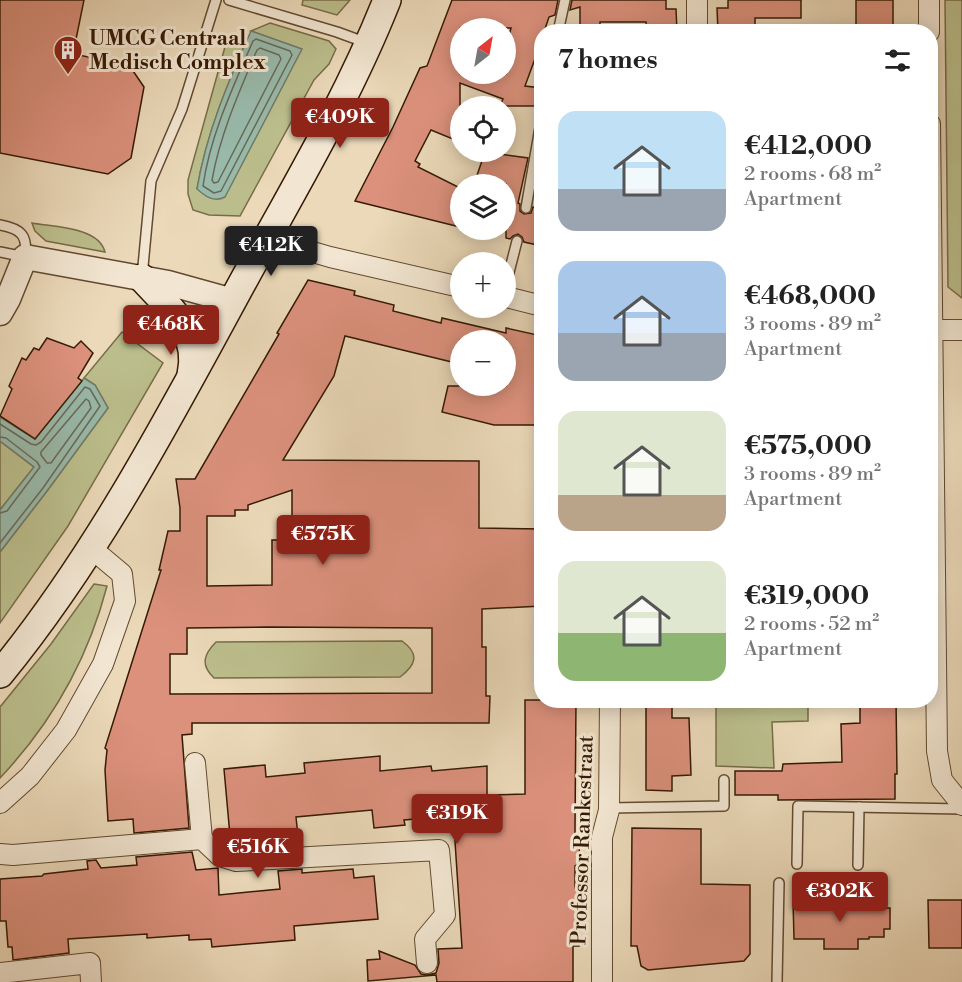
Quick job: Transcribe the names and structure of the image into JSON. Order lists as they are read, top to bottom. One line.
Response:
{"streets":{"street":["Professor Rankestraat"]},"places":{"building":["UMCG Centraal Medisch Complex"]},"north":"top right","page":{"map_buttons":["+","−"],"heading":"7 homes","list":[{"name":"€412,000","note":"2 rooms · 68 m² · Apartment"},{"name":"€468,000","note":"3 rooms · 89 m² · Apartment"},{"name":"€575,000","note":"3 rooms · 89 m² · Apartment"},{"name":"€319,000","note":"2 rooms · 52 m² · Apartment"}],"price":["€409K","€412K","€468K","€575K","€319K","€516K","€302K"]}}
